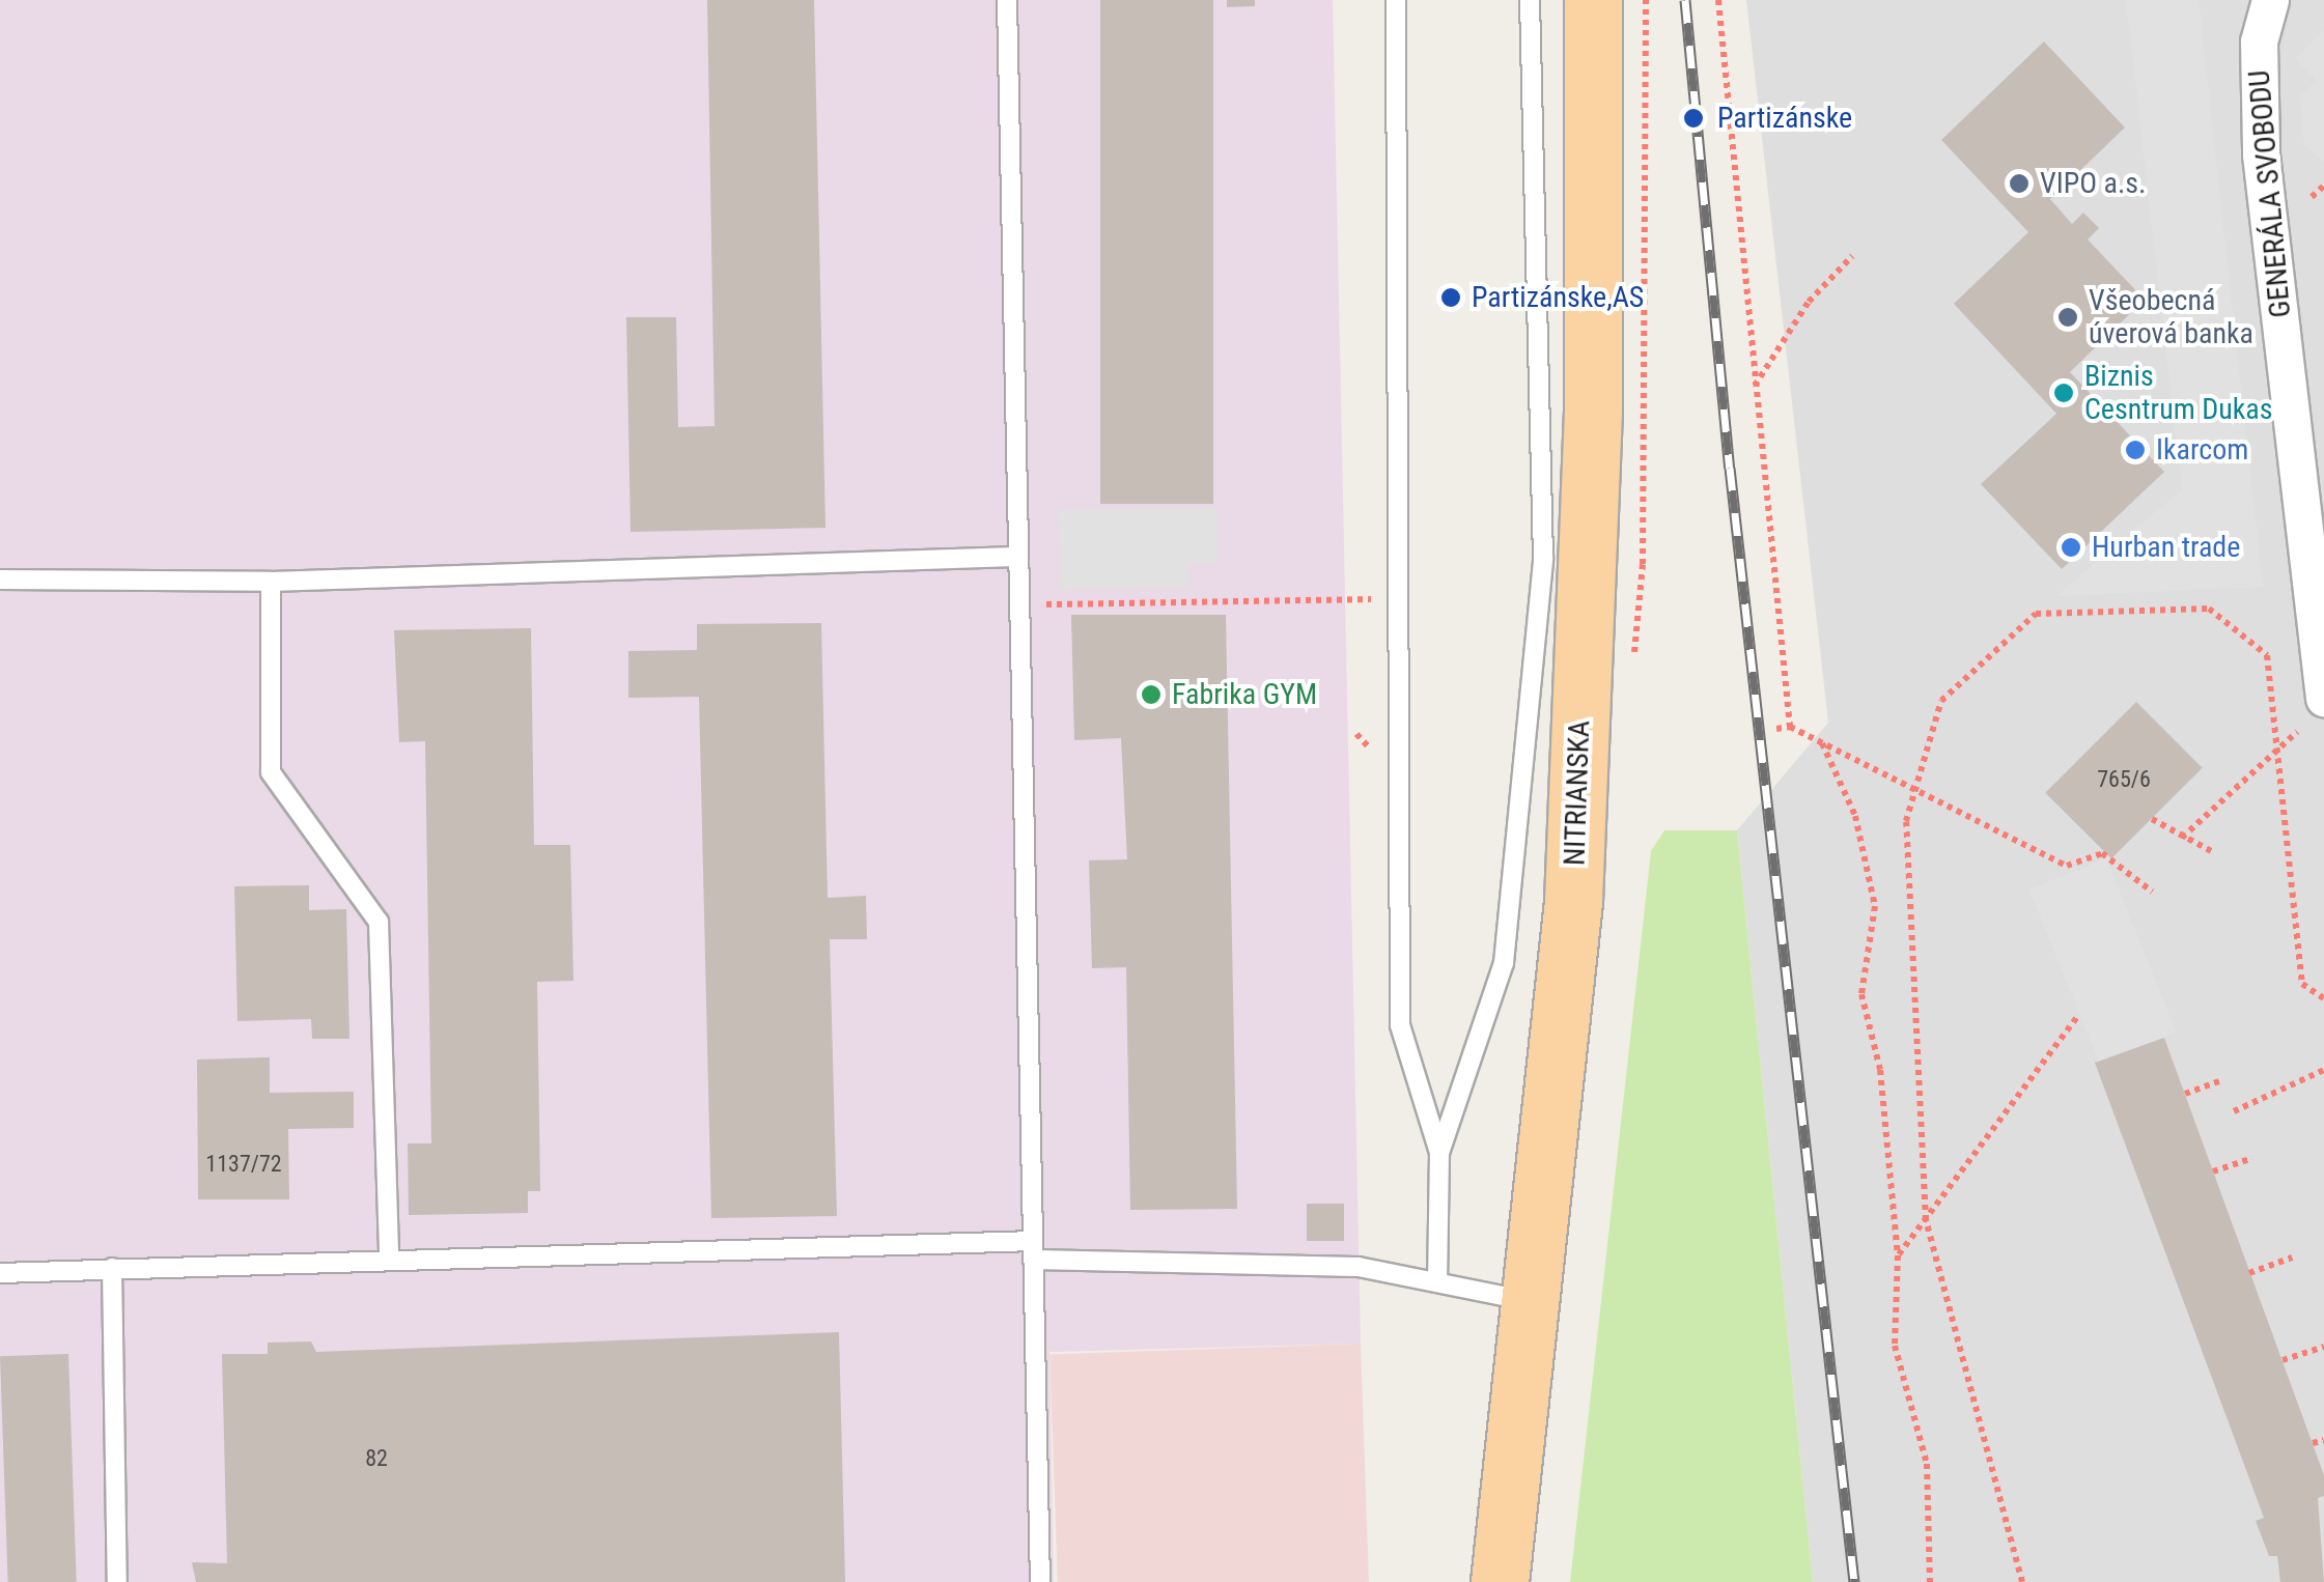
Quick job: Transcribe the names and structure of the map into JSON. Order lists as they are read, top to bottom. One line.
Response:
{"streets":{"main road":["NITRIANSKA"],"street":["GENERÁLA SVOBODU"]},"places":["Partizánske","VIPO a.s.","Partizánske,AS","Všeobecná úverová banka","Biznis Cesntrum Dukas","Ikarcom","Hurban trade","Fabrika GYM"],"house_numbers":["765/6","1137/72","82"]}
